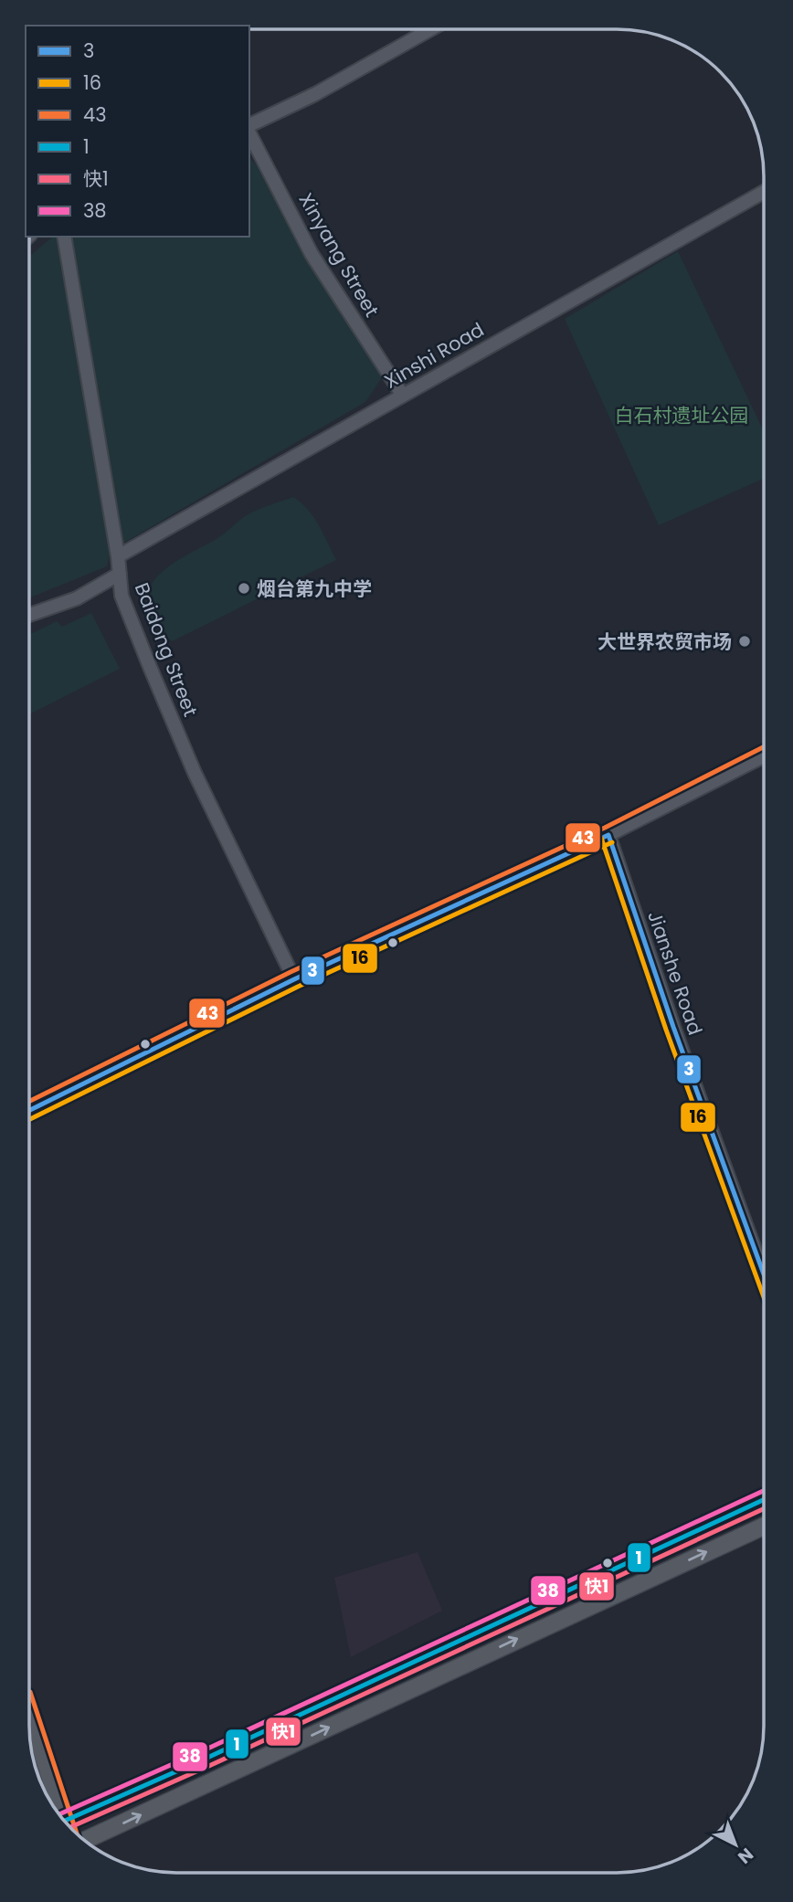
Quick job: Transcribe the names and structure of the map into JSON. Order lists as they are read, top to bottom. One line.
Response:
{"streets":{"street":["Xinyang Street","Xinshi Road","Baidong Street","Jianshe Road"]},"crossings":[["Xinyang Street","Xinshi Road"],["Xinshi Road","Baidong Street"]],"parks":["白石村遗址公园"],"places":["烟台第九中学","大世界农贸市场"],"lines":["transit line 43","transit line 3","transit line 16","transit line 38","transit line 1","transit line 快1"],"legend":["3","16","43","1","快1","38"],"north":"bottom right"}
